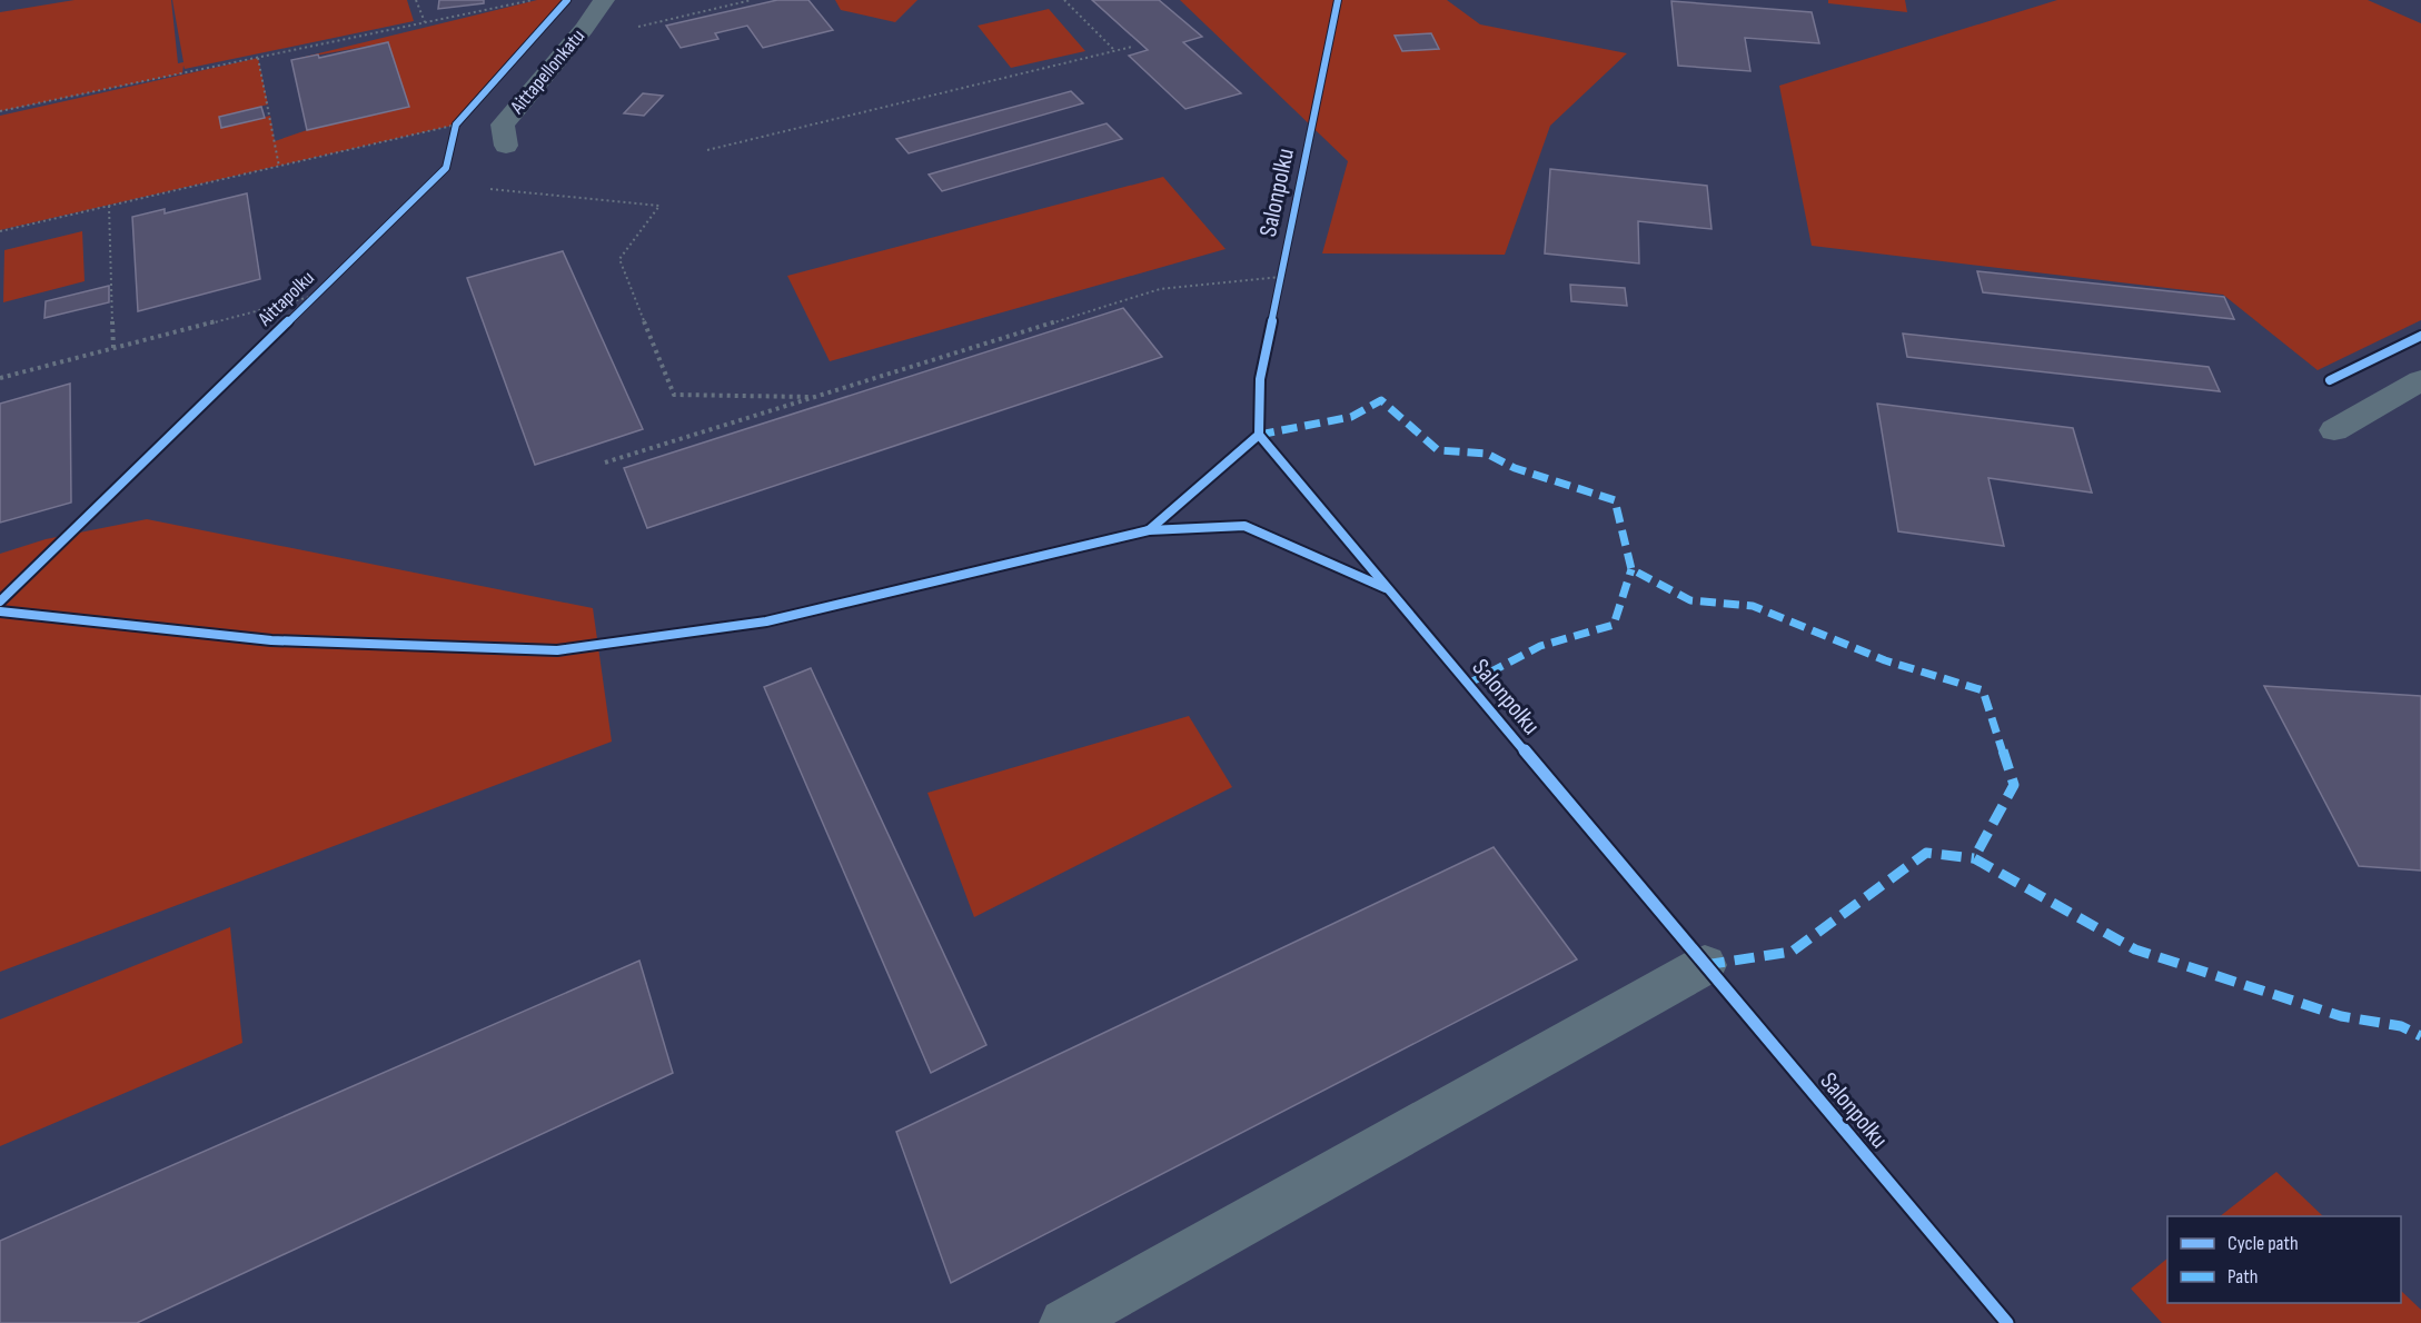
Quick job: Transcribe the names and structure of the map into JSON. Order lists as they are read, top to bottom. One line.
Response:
{"streets":{"street":["Aittapellonkatu"],"cycle path":["Salonpolku","Aittapolku"]},"legend":["Cycle path","Path"]}
